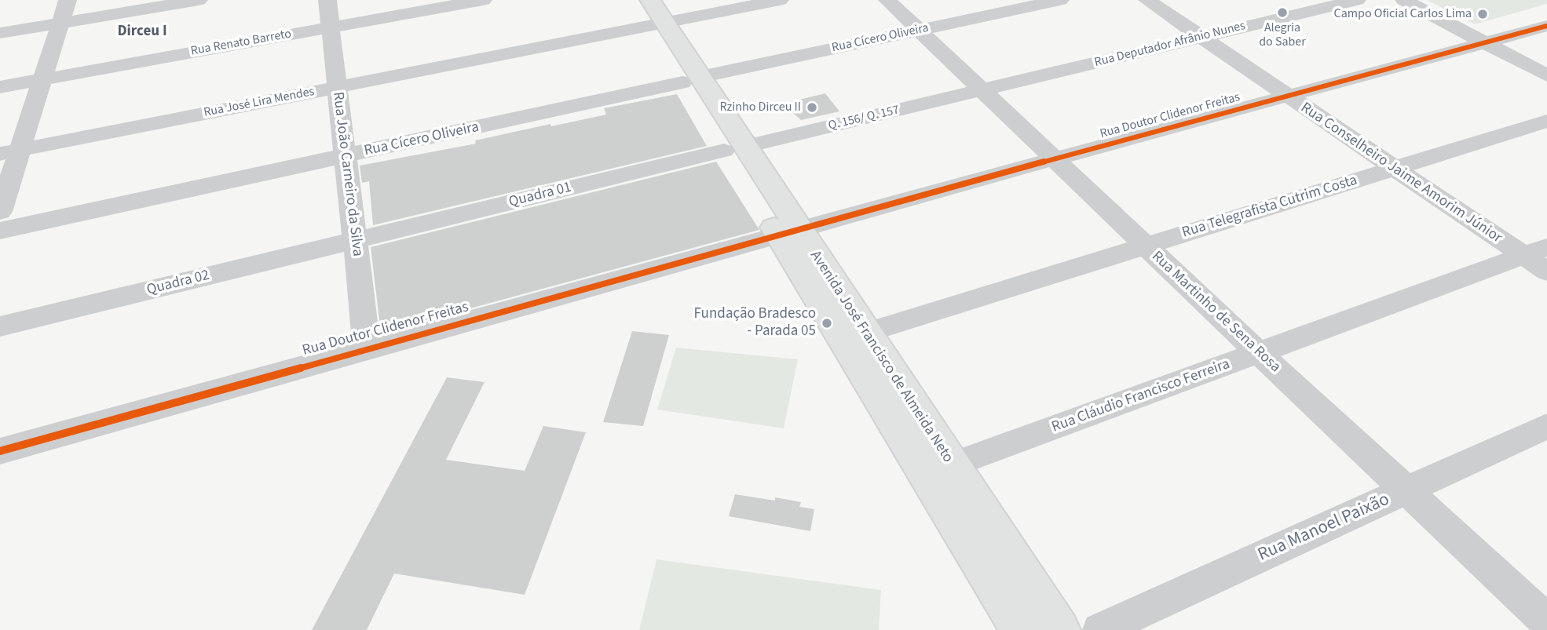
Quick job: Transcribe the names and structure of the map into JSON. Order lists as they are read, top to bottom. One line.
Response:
{"streets":{"main road":["Avenida José Francisco de Almeida Neto"],"street":["Rua Cícero Oliveira","Rua Renato Barreto","Rua Deputador Afrânio Nunes","Rua José Lira Mendes","Rua Doutor Clidenor Freitas","Q. 156/ Q. 157","Rua Conselheiro Jaime Amorim Júnior","Rua João Carneiro da Silva","Quadra 01","Rua Telegrafista Cutrim Costa","Quadra 02","Rua Martinho de Sena Rosa","Rua Cláudio Francisco Ferreira","Rua Manoel Paixão"]},"crossings":[["Rua Cícero Oliveira","Rua João Carneiro da Silva"],["Rua Cícero Oliveira","Rua Martinho de Sena Rosa"],["Rua Cícero Oliveira","Avenida José Francisco de Almeida Neto"],["Rua Renato Barreto","Rua João Carneiro da Silva"],["Rua Deputador Afrânio Nunes","Q. 156/ Q. 157"],["Rua Deputador Afrânio Nunes","Rua Conselheiro Jaime Amorim Júnior"],["Rua Deputador Afrânio Nunes","Rua Martinho de Sena Rosa"],["Rua José Lira Mendes","Rua João Carneiro da Silva"],["Rua José Lira Mendes","Avenida José Francisco de Almeida Neto"],["Rua Doutor Clidenor Freitas","Rua Conselheiro Jaime Amorim Júnior"],["Rua Doutor Clidenor Freitas","Rua João Carneiro da Silva"],["Rua Doutor Clidenor Freitas","Rua Martinho de Sena Rosa"],["Rua Doutor Clidenor Freitas","Avenida José Francisco de Almeida Neto"],["Q. 156/ Q. 157","Quadra 01"],["Q. 156/ Q. 157","Rua Martinho de Sena Rosa"],["Q. 156/ Q. 157","Avenida José Francisco de Almeida Neto"],["Rua Conselheiro Jaime Amorim Júnior","Rua Telegrafista Cutrim Costa"],["Rua Conselheiro Jaime Amorim Júnior","Rua Cláudio Francisco Ferreira"],["Rua João Carneiro da Silva","Quadra 01"],["Rua João Carneiro da Silva","Quadra 02"],["Quadra 01","Quadra 02"],["Quadra 01","Avenida José Francisco de Almeida Neto"],["Rua Telegrafista Cutrim Costa","Rua Martinho de Sena Rosa"],["Rua Telegrafista Cutrim Costa","Avenida José Francisco de Almeida Neto"],["Rua Martinho de Sena Rosa","Rua Cláudio Francisco Ferreira"],["Rua Martinho de Sena Rosa","Rua Manoel Paixão"],["Avenida José Francisco de Almeida Neto","Rua Cláudio Francisco Ferreira"]],"districts":["Dirceu I"],"places":["Alegria do Saber","Campo Oficial Carlos Lima","Rzinho Dirceu II","Fundação Bradesco - Parada 05"]}
